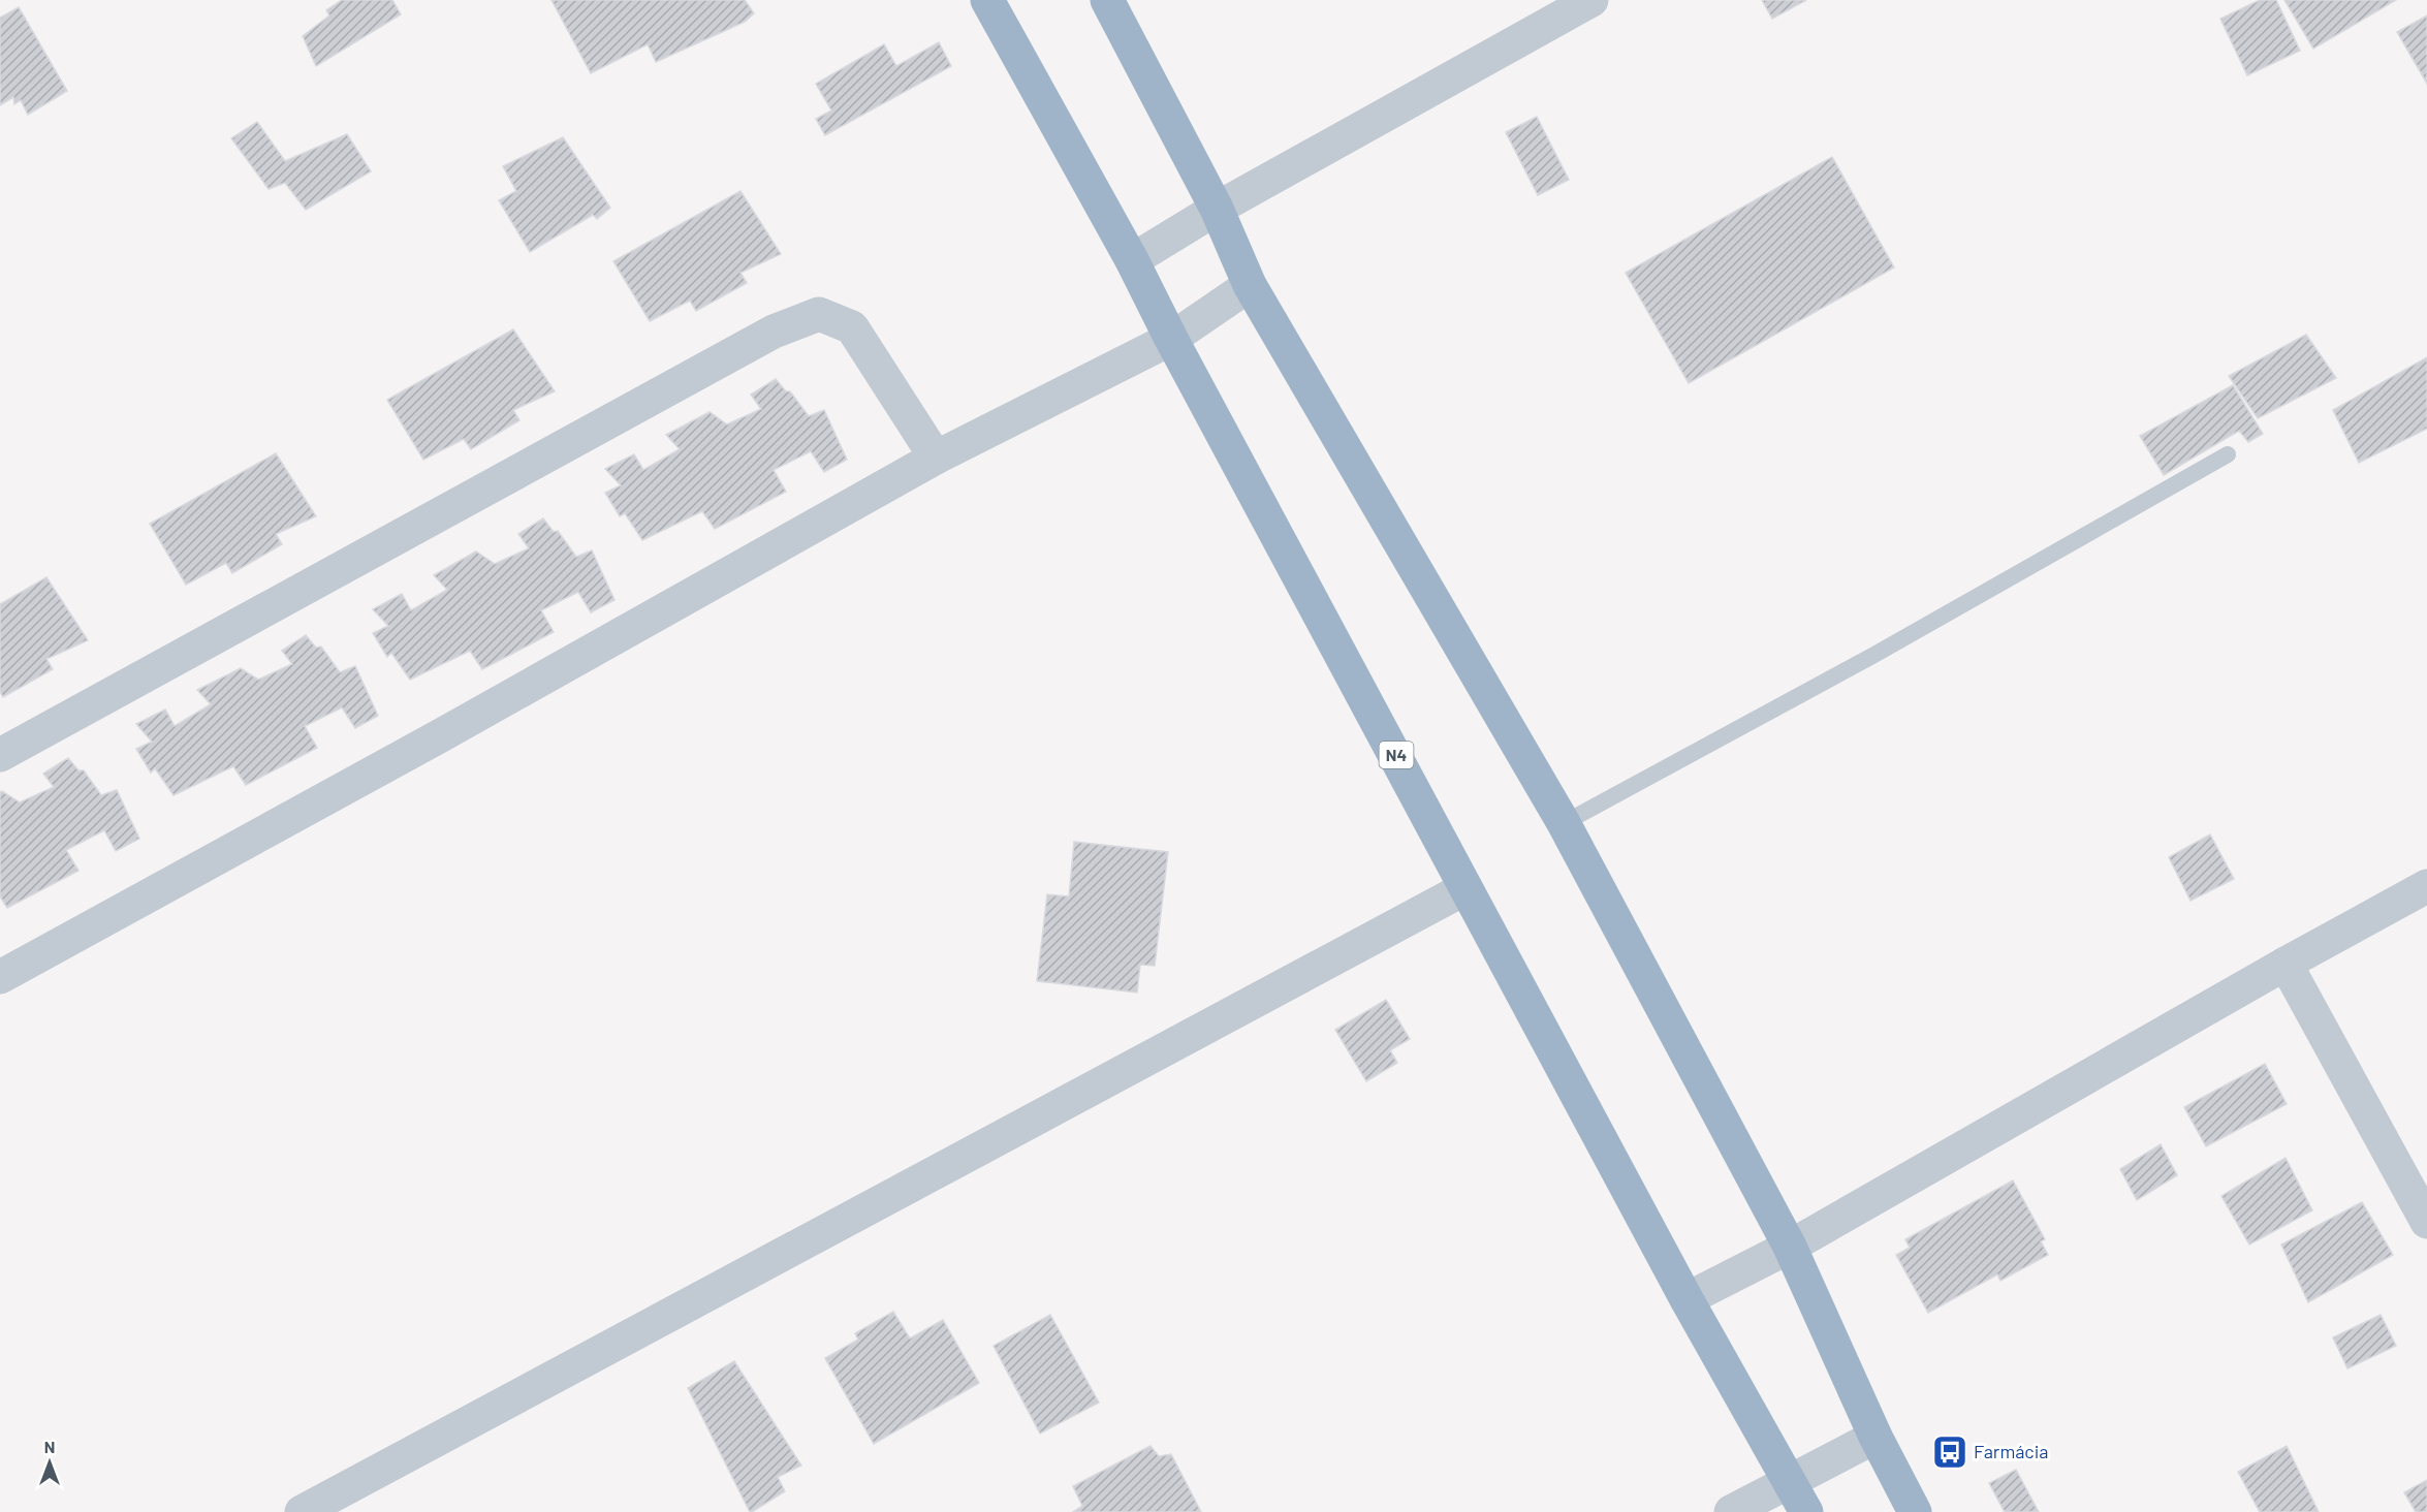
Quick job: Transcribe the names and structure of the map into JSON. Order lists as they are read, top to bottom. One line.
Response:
{"streets":{"highway":["N4"]},"places":{"bus stop":["Farmácia"]},"north":"top"}
